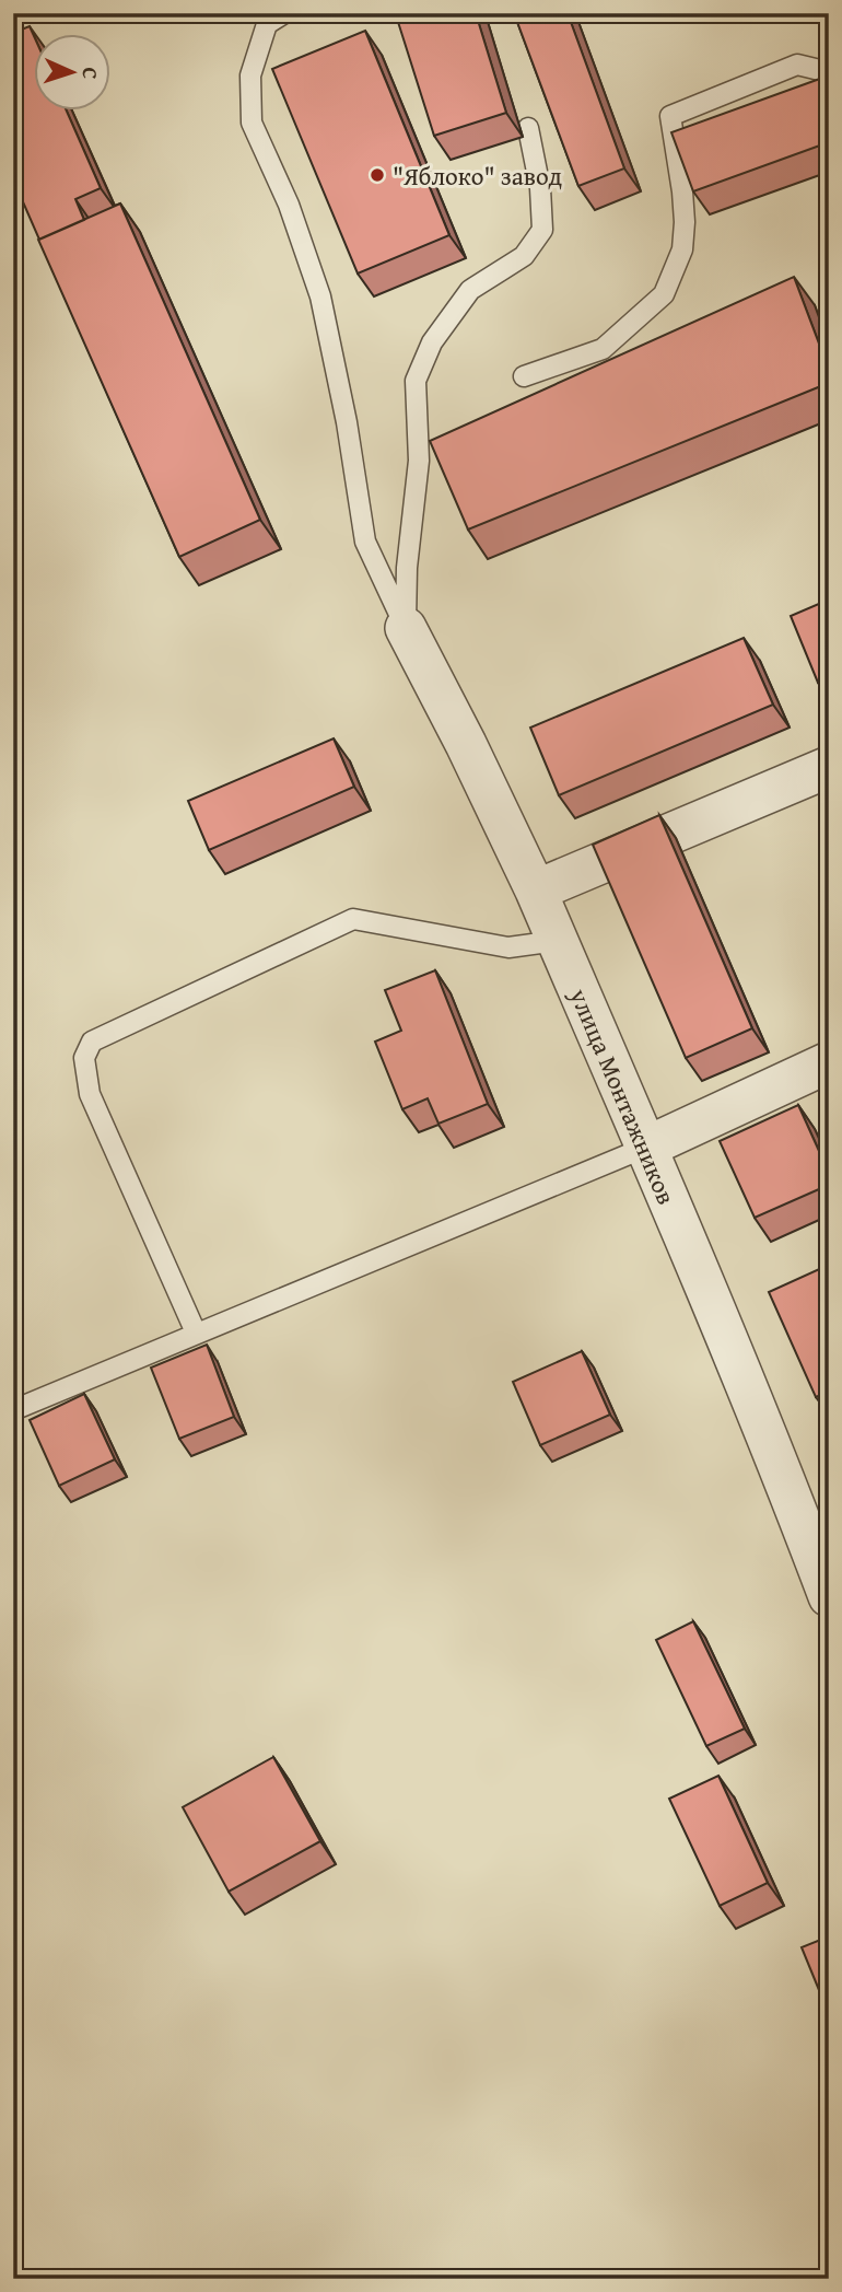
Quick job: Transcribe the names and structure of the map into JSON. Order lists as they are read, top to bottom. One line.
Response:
{"streets":{"street":["улица Монтажников"]},"places":["\"Яблоко\" завод"],"north":"right"}
